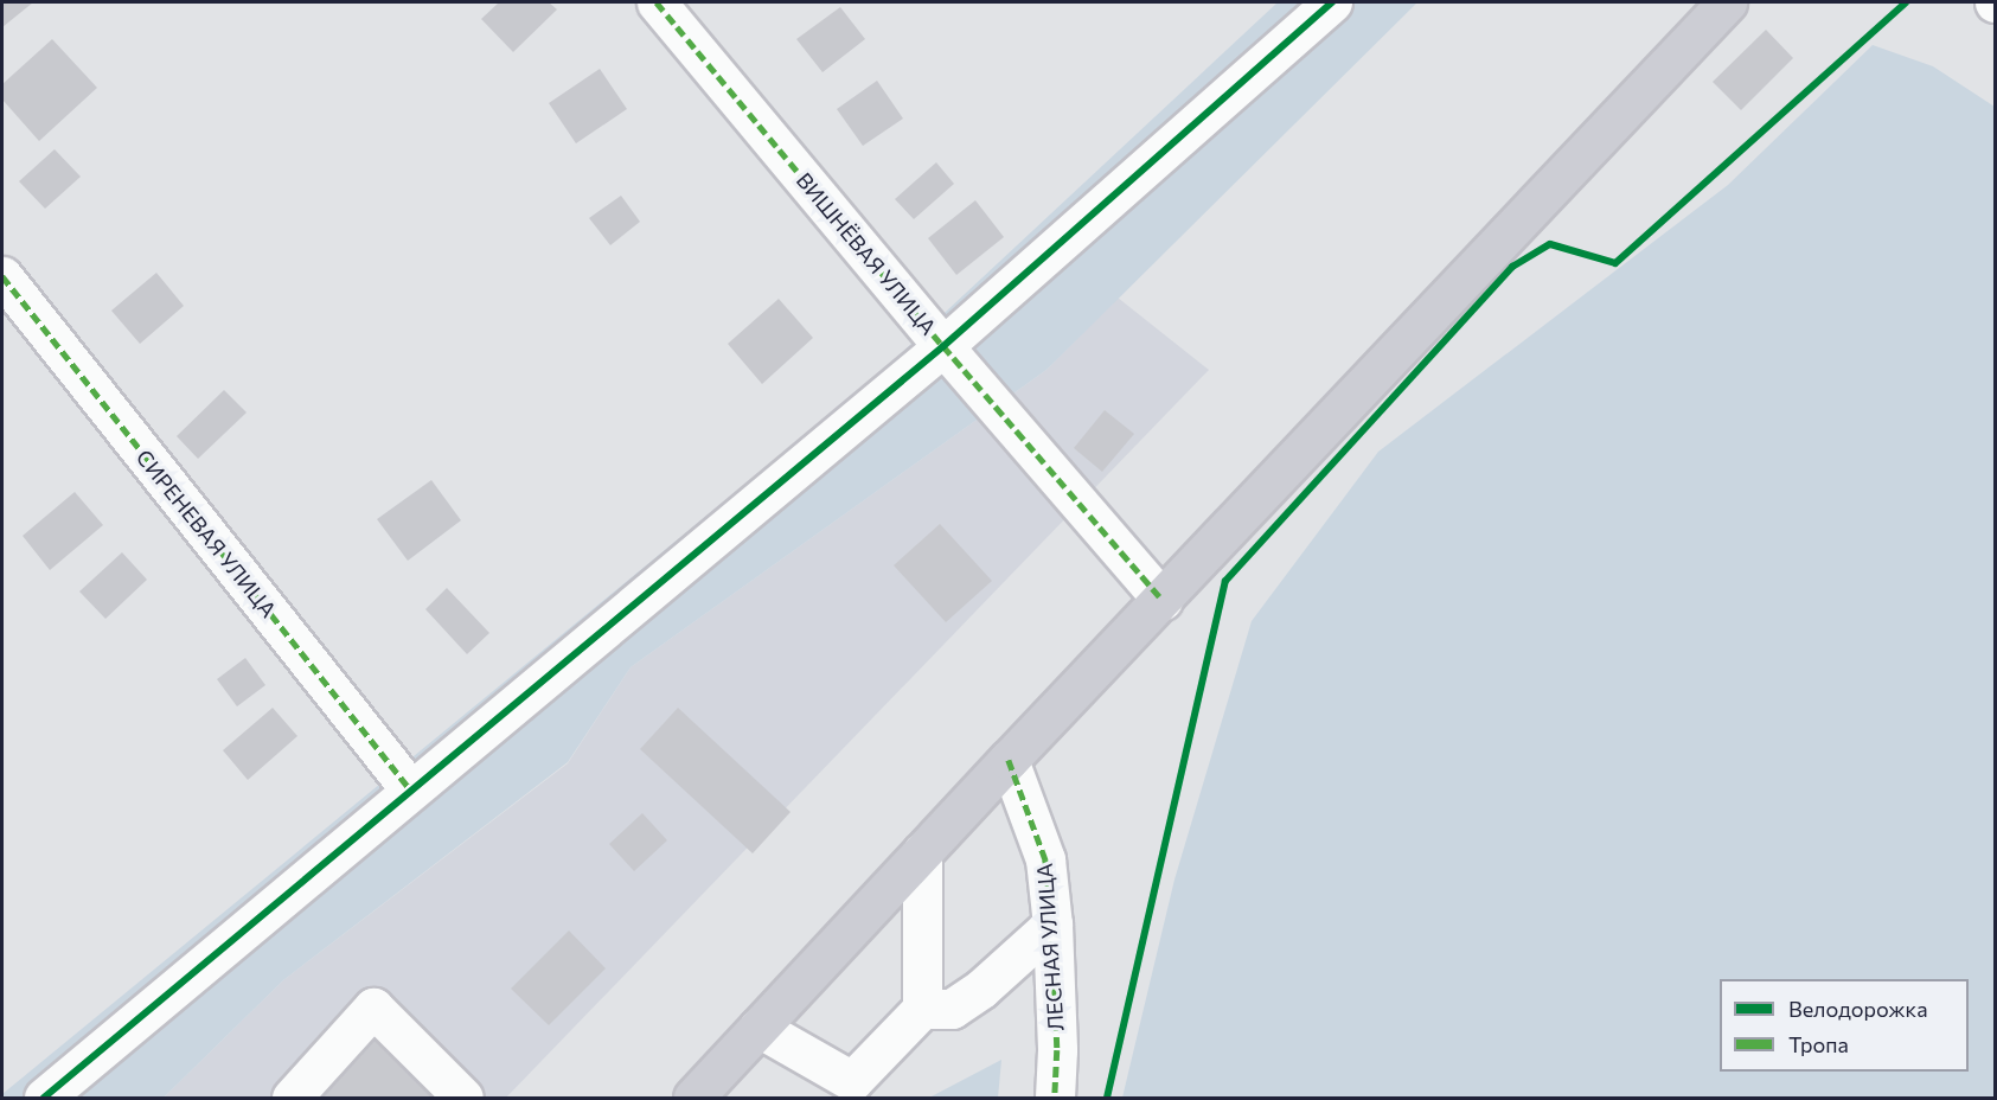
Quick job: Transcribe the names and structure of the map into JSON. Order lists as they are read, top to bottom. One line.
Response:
{"streets":{"street":["ВИШНЁВАЯ УЛИЦА","СИРЕНЕВАЯ УЛИЦА","ЛЕСНАЯ УЛИЦА"]},"legend":["Велодорожка","Тропа"]}
